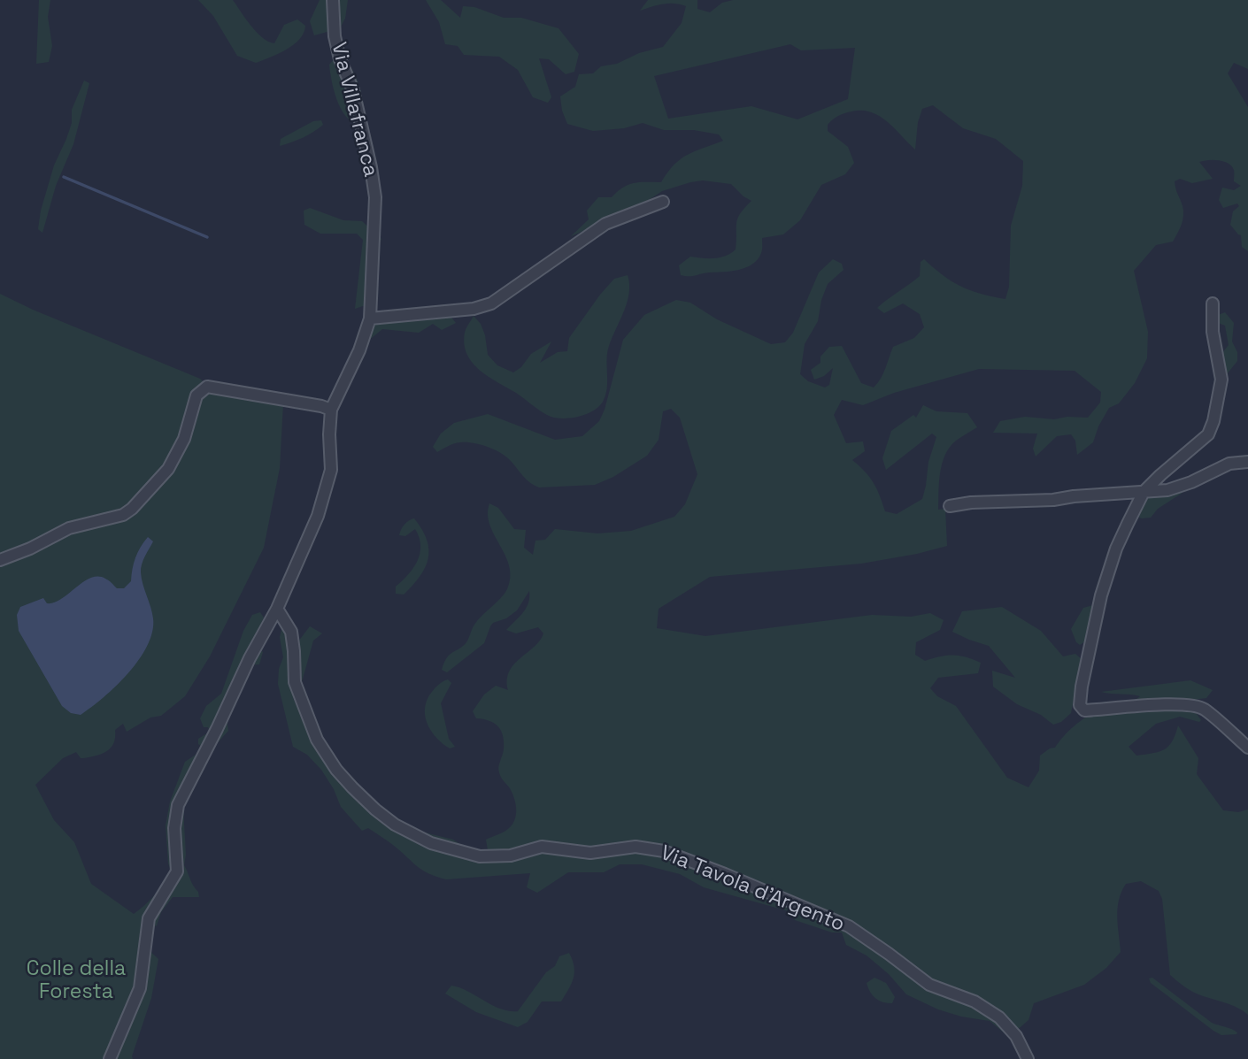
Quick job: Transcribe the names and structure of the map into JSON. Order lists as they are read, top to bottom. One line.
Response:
{"streets":{"street":["Via Villafranca","Via Tavola d'Argento"]},"crossings":[["Via Villafranca","Via Tavola d'Argento"]],"parks":["Colle della Foresta"]}
